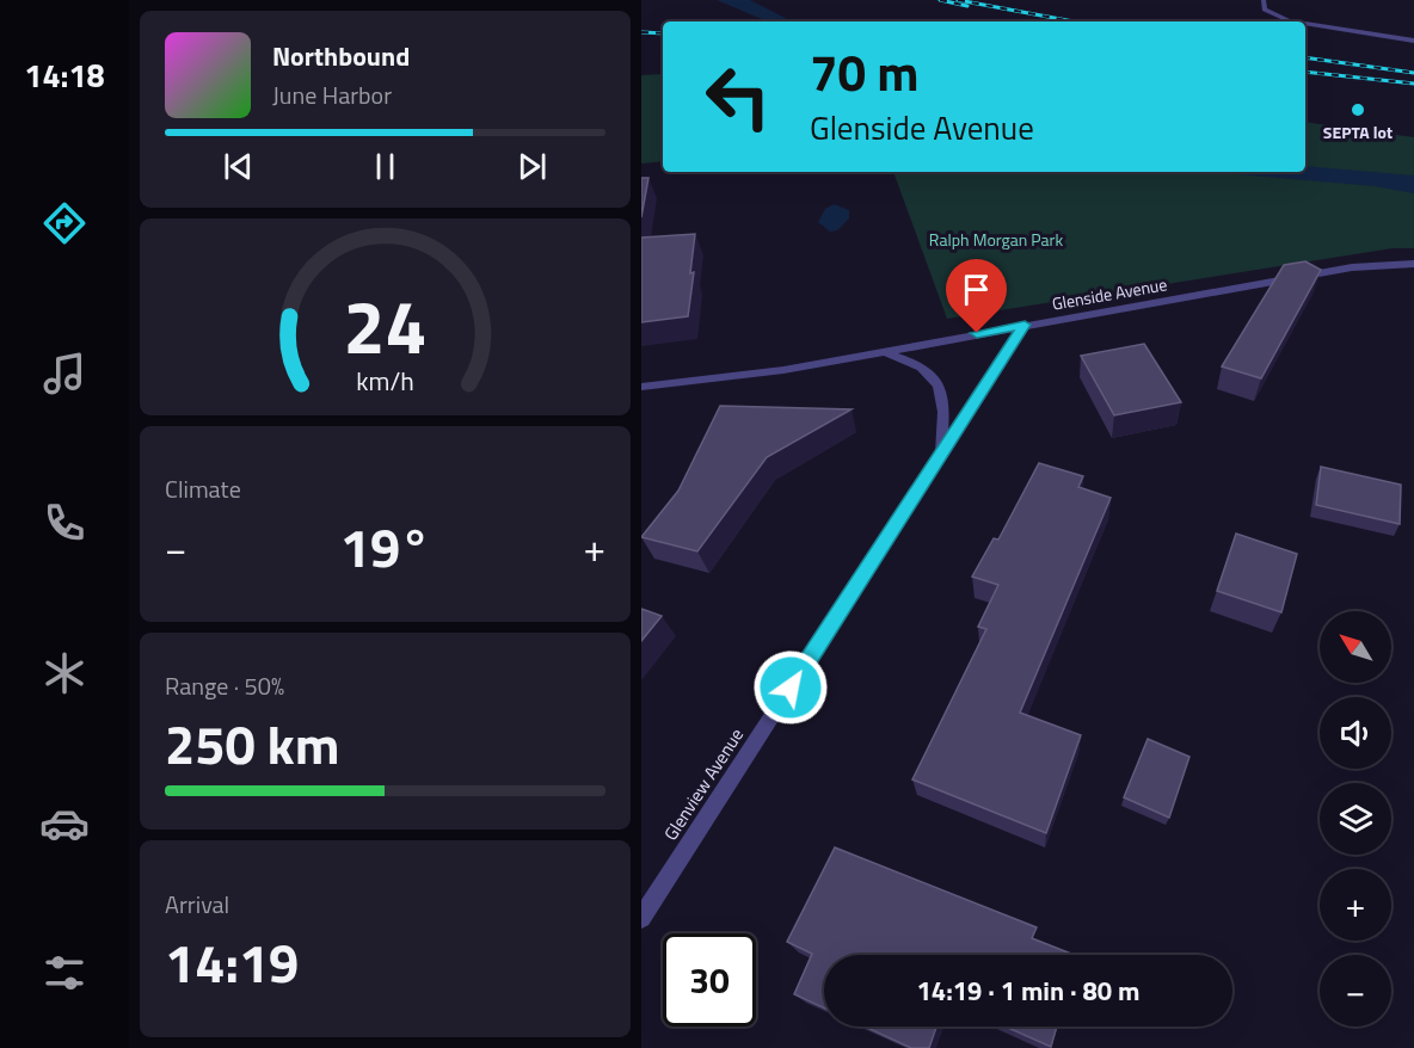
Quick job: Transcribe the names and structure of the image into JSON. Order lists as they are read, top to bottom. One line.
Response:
{"streets":{"street":["Glenside Avenue","Glenview Avenue"]},"crossings":[["Glenside Avenue","Glenview Avenue"]],"parks":["Ralph Morgan Park"],"places":["SEPTA lot"],"north":"top left","page":{"tabs":"14:18","turn":["70 m","Glenside Avenue"],"song":["Northbound","June Harbor"],"tile":["Climate",["Range · 50%","250 km"],["Arrival","14:19"]],"heat":["−","19°","+"],"map_buttons":["+","−"],"limit":"30","trip":"14:19 · 1 min · 80 m","gauge":["24","km/h"]}}
